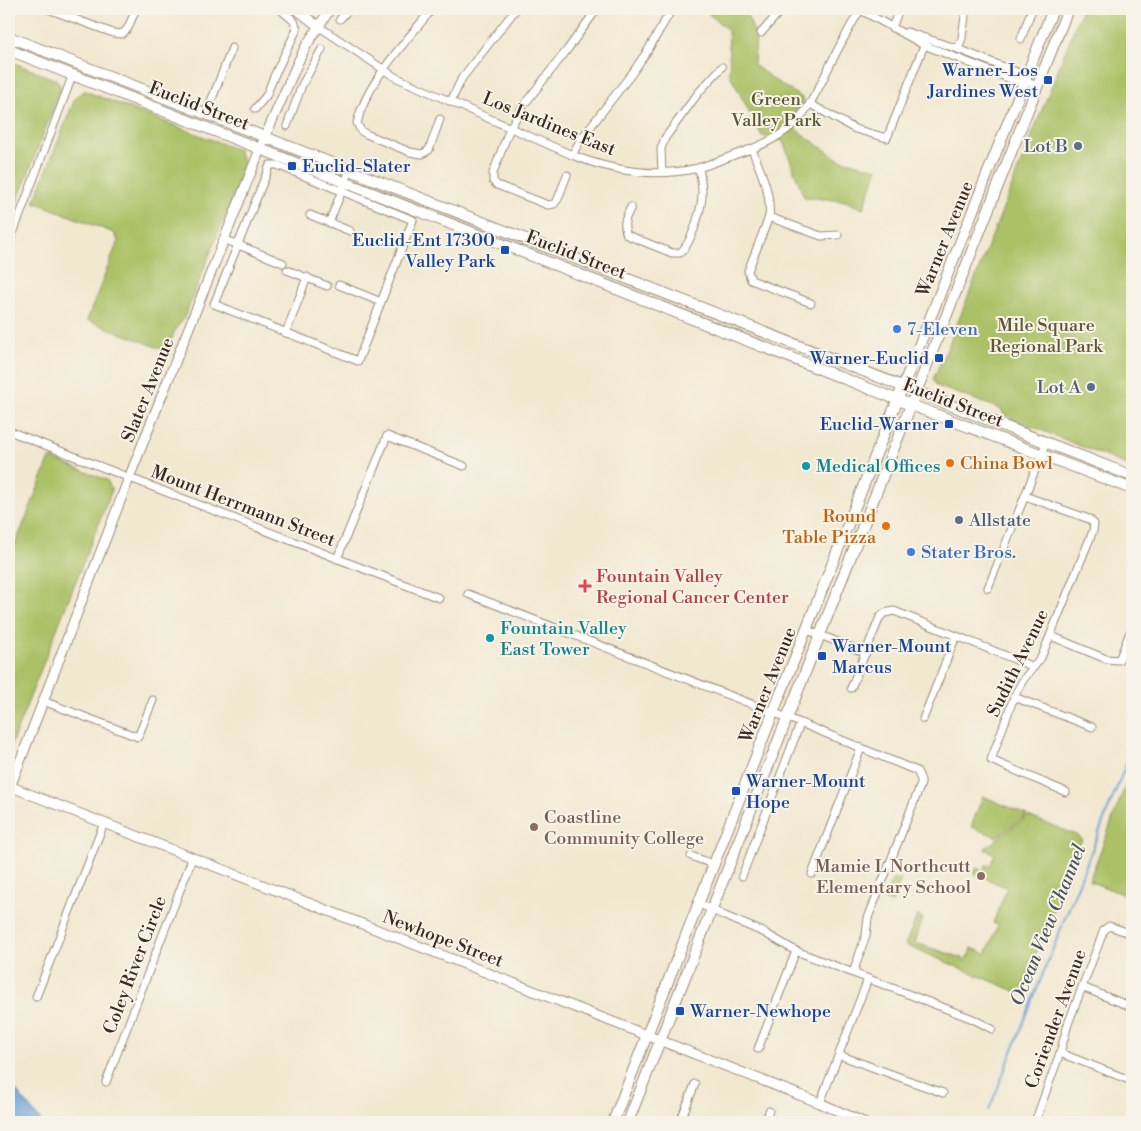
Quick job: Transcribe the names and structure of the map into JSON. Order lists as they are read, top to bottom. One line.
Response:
{"streets":{"main road":["Euclid Street","Warner Avenue"],"street":["Los Jardines East","Slater Avenue","Mount Herrmann Street","Sudith Avenue","Newhope Street","Coley River Circle","Coriender Avenue"]},"crossings":[["Euclid Street","Warner Avenue"],["Euclid Street","Slater Avenue"],["Los Jardines East","Slater Avenue"],["Warner Avenue","Newhope Street"],["Slater Avenue","Mount Herrmann Street"],["Slater Avenue","Newhope Street"],["Newhope Street","Coley River Circle"]],"water":["Ocean View Channel"],"parks":["Green Valley Park","Mile Square Regional Park"],"places":{"transit":["Warner-Los Jardines West","Euclid-Slater","Euclid-Ent 17300 Valley Park","Warner-Euclid","Euclid-Warner","Warner-Mount Marcus","Warner-Mount Hope","Warner-Newhope"],"other":["Lot B","7-Eleven","Lot A","China Bowl","Medical Offices","Allstate","Round Table Pizza","Stater Bros.","Fountain Valley East Tower","Coastline Community College","Mamie L Northcutt Elementary School"],"health":["Fountain Valley Regional Cancer Center"]}}
